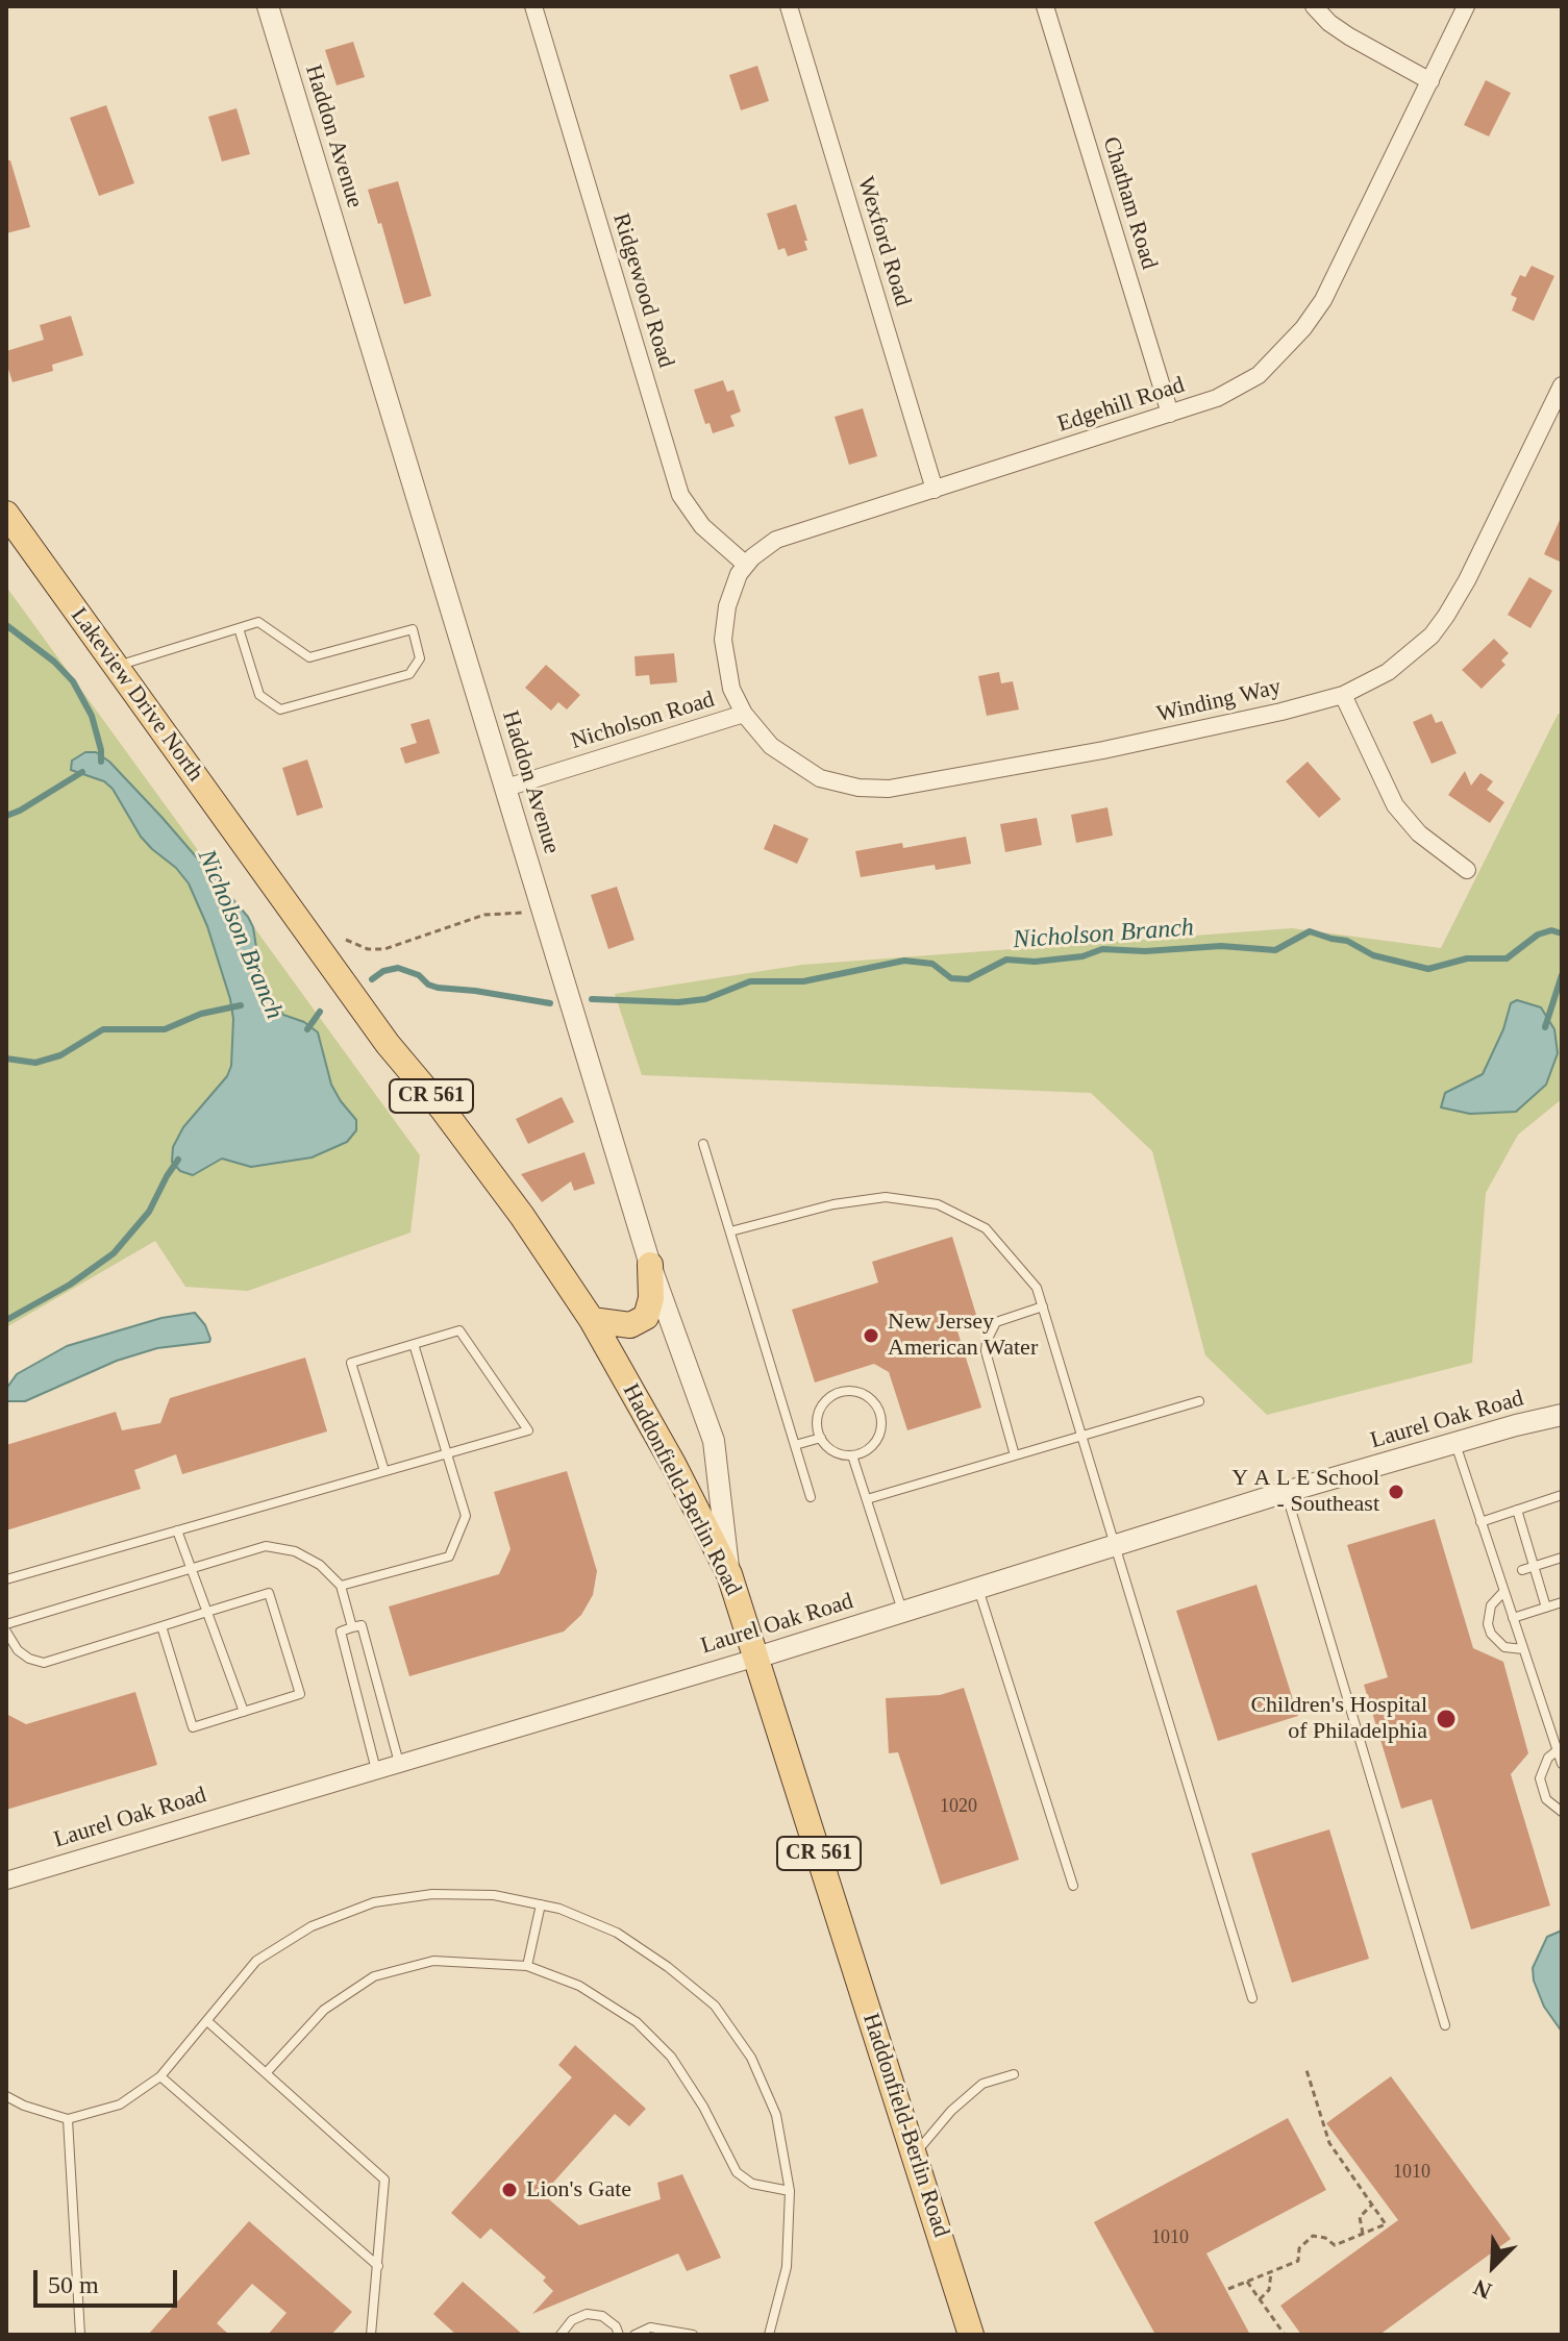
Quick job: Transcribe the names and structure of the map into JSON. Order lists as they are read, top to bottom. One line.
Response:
{"streets":{"main road":["Lakeview Drive North","CR 561","Haddonfield-Berlin Road"],"street":["Haddon Avenue","Chatham Road","Wexford Road","Ridgewood Road","Edgehill Road","Winding Way","Nicholson Road","Laurel Oak Road"]},"crossings":[["Haddon Avenue","Nicholson Road"],["Haddon Avenue","Haddonfield-Berlin Road"],["Chatham Road","Edgehill Road"],["Wexford Road","Edgehill Road"],["Ridgewood Road","Edgehill Road"],["Edgehill Road","Winding Way"],["Edgehill Road","Nicholson Road"],["Lakeview Drive North","Haddonfield-Berlin Road"],["Winding Way","Nicholson Road"],["Laurel Oak Road","Haddonfield-Berlin Road"]],"water":["Nicholson Branch"],"places":["New Jersey American Water","Y A L E School - Southeast","Children's Hospital of Philadelphia","Lion's Gate"],"house_numbers":["1020","1010","1010"],"scale_bar":"50 m","north":"bottom left"}
